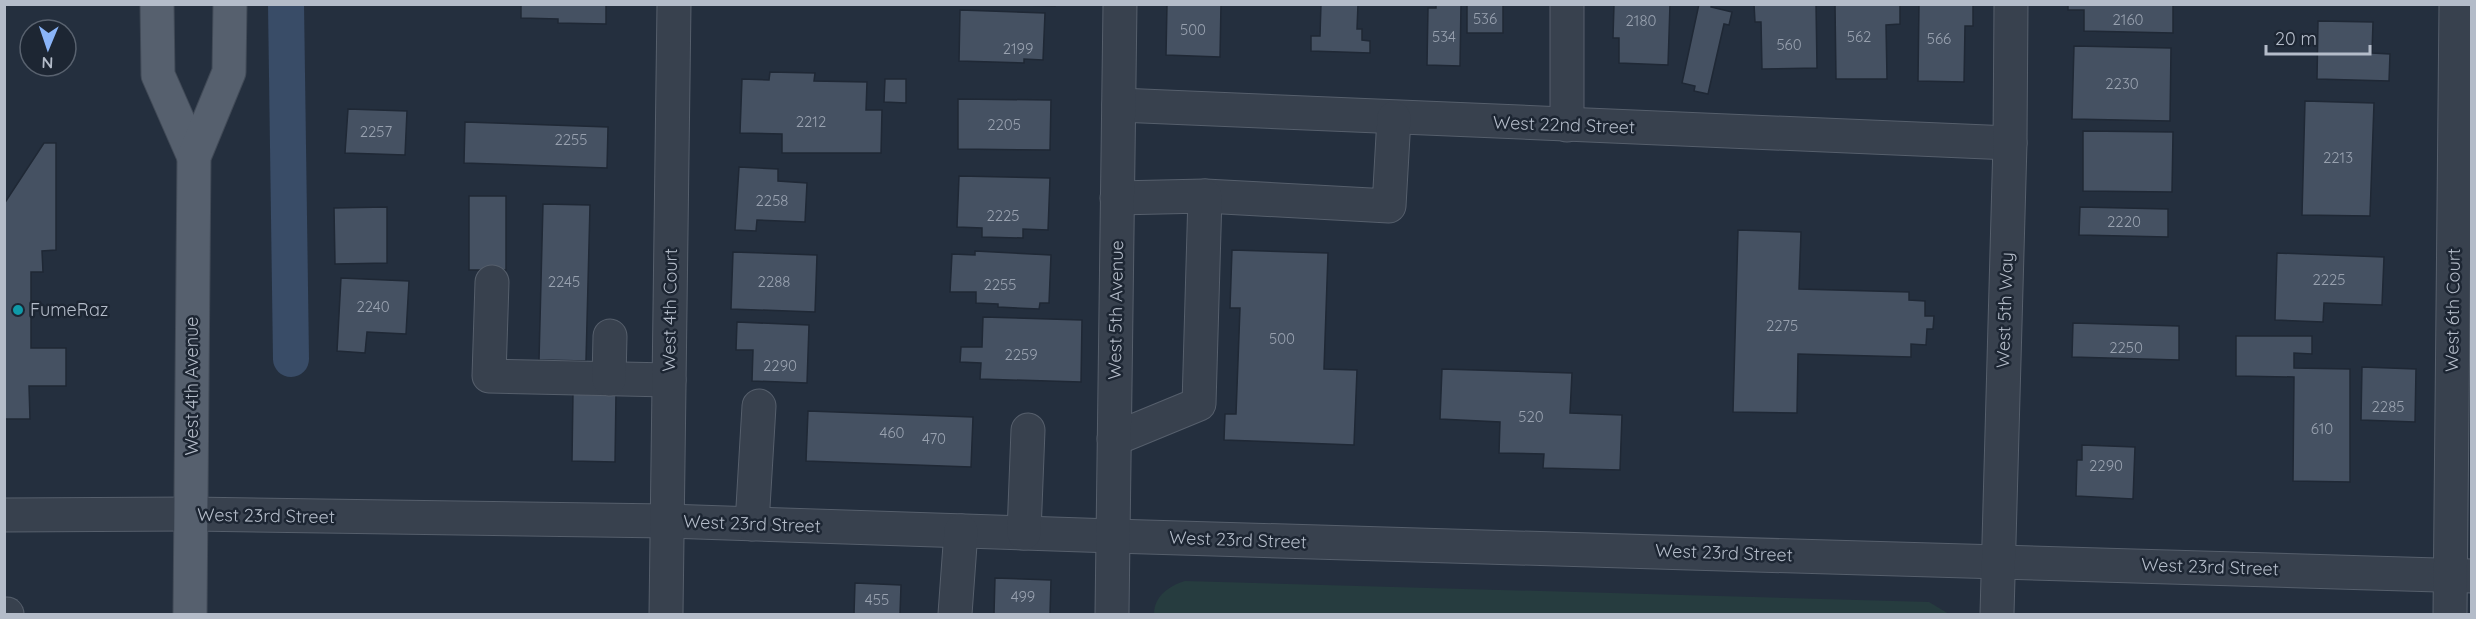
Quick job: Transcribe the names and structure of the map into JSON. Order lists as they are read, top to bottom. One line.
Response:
{"streets":{"main road":["West 4th Avenue"],"street":["West 22nd Street","West 4th Court","West 5th Avenue","West 5th Way","West 6th Court","West 23rd Street"]},"crossings":[["West 22nd Street","West 5th Avenue"],["West 22nd Street","West 5th Way"],["West 4th Court","West 23rd Street"],["West 5th Avenue","West 23rd Street"],["West 5th Way","West 23rd Street"],["West 6th Court","West 23rd Street"],["West 4th Avenue","West 23rd Street"]],"places":["FumeRaz"],"house_numbers":["536","2160","2180","500","534","562","566","560","2199","2230","2212","2205","2257","2255","2213","2258","2225","2220","2225","2245","2288","2255","2240","2275","500","2250","2259","2290","2285","520","610","460","470","2290","499","455"],"scale_bar":"20 m","north":"bottom"}
